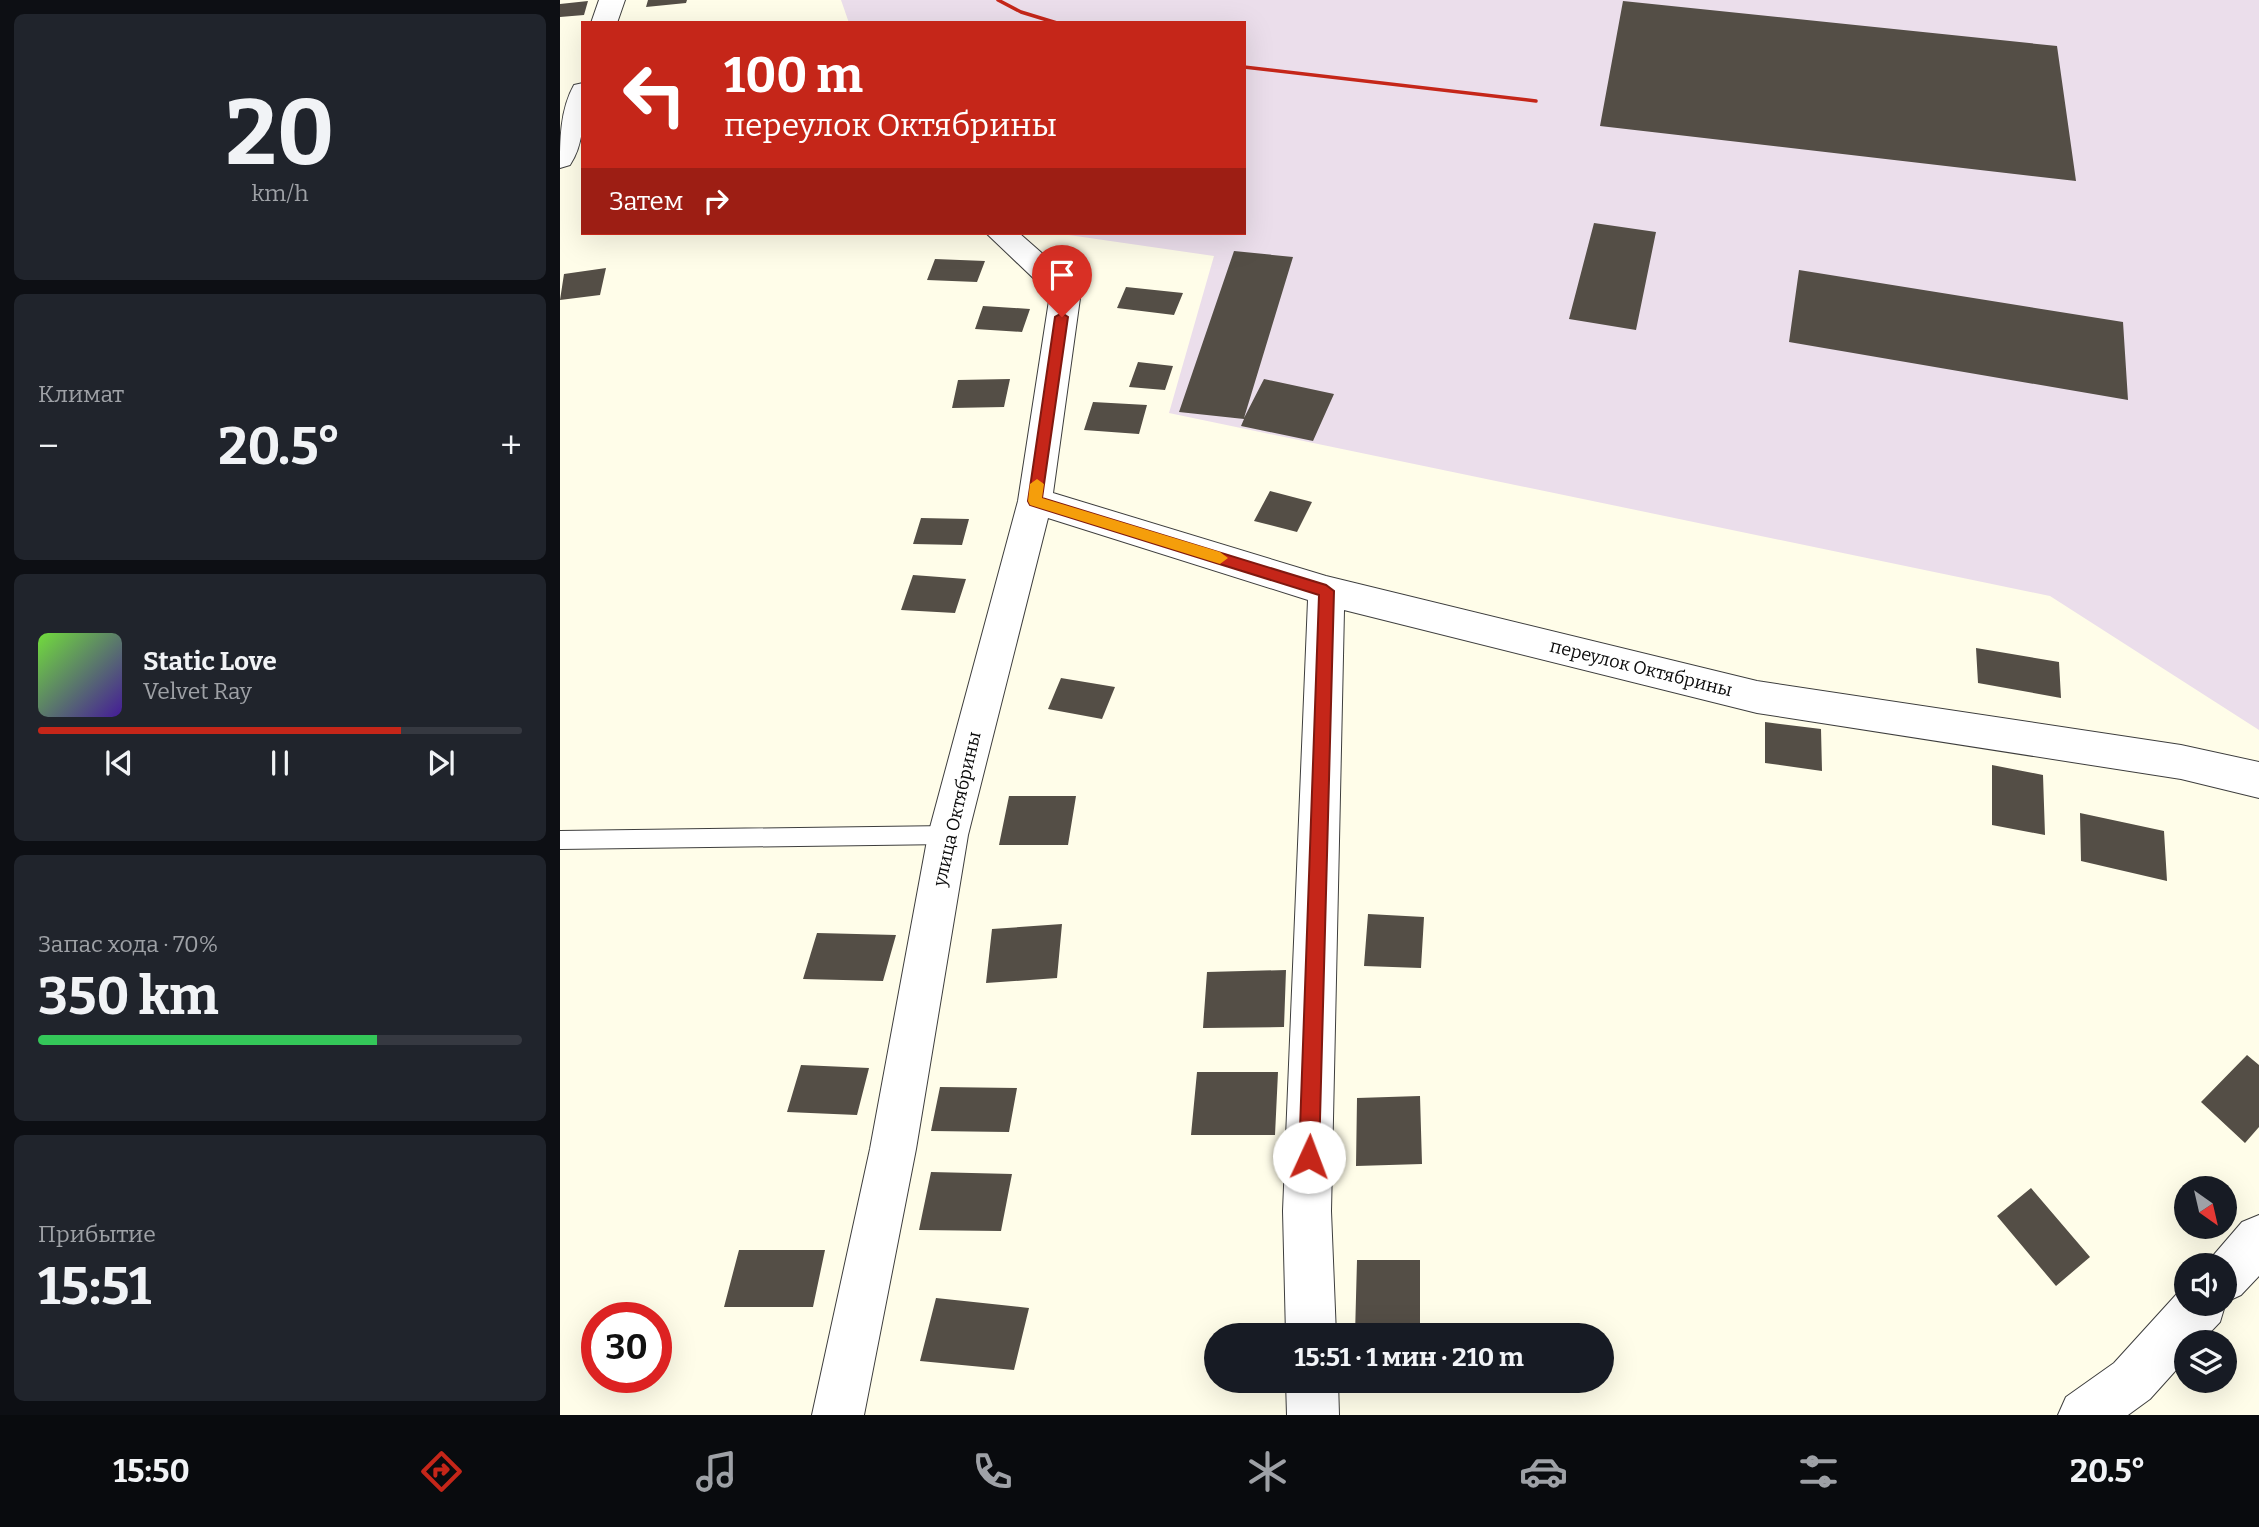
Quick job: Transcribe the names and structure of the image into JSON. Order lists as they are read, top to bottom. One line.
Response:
{"streets":{"street":["переулок Октябрины","улица Октябрины"]},"crossings":[["переулок Октябрины","улица Октябрины"]],"north":"bottom right","page":{"tile":[["20","km/h"],"Климат",["Запас хода · 70%","350 km"],["Прибытие","15:51"]],"turn":["100 m","переулок Октябрины"],"then":"Затем","heat":["−","20.5°","+"],"song":["Static Love","Velvet Ray"],"limit":"30","trip":"15:51 · 1 мин · 210 m","tabs":["15:50","20.5°"]}}
